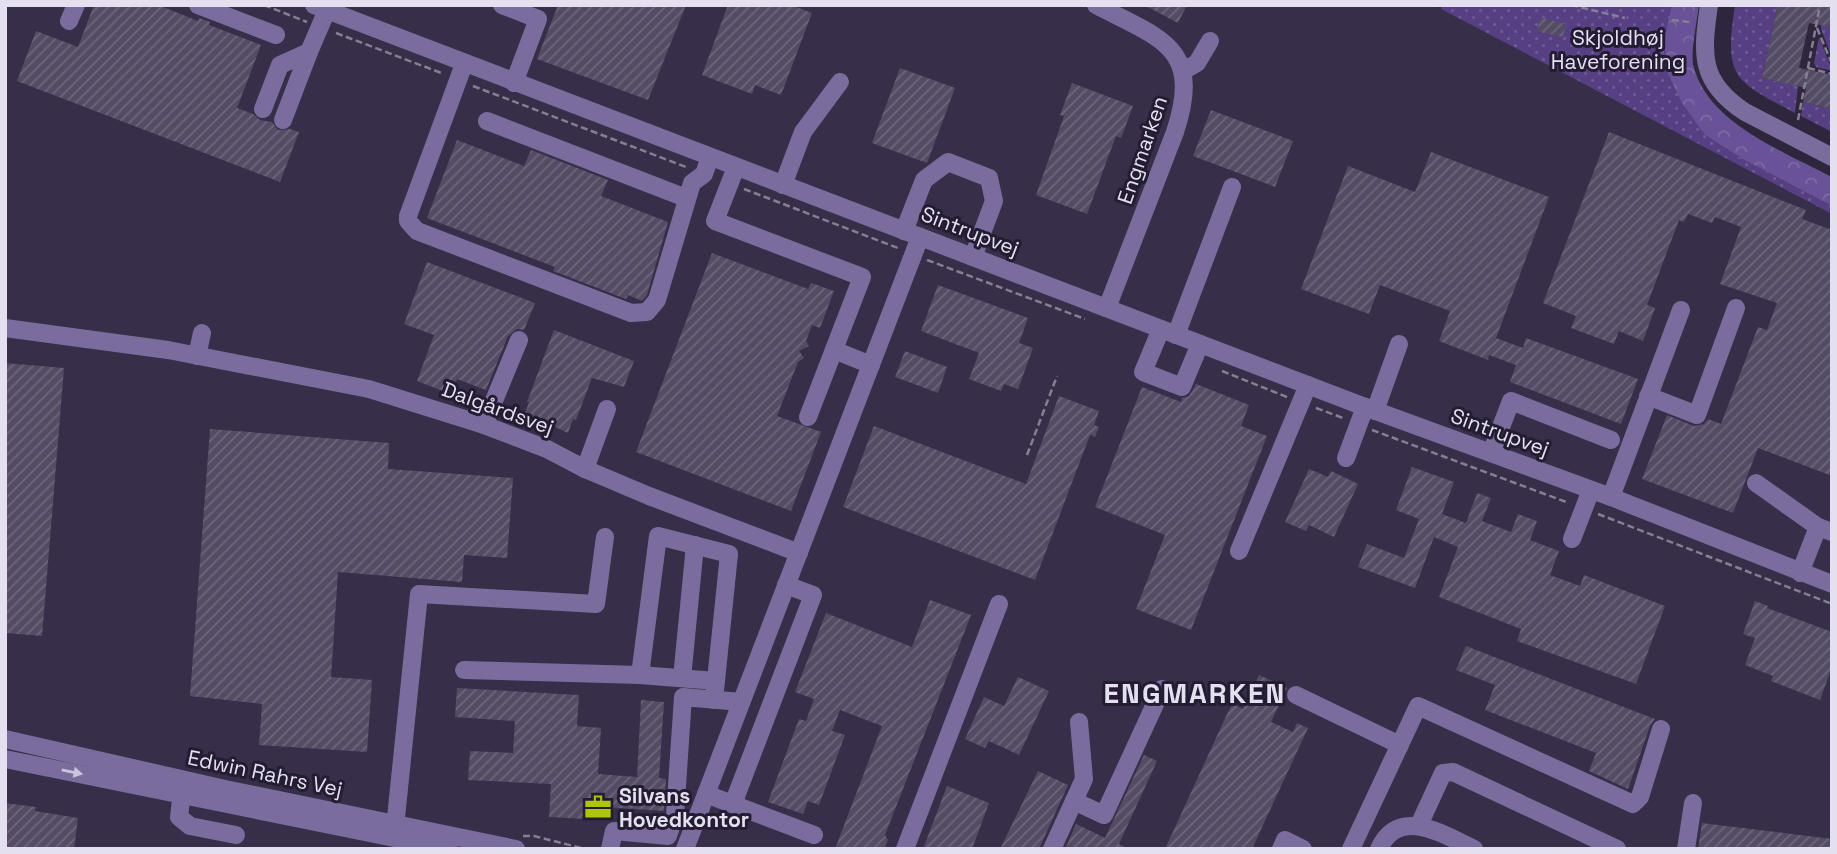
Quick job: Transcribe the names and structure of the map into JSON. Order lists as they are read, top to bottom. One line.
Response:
{"streets":{"street":["Engmarken","Sintrupvej","Dalgårdsvej","Edwin Rahrs Vej"]},"crossings":[["Engmarken","Sintrupvej"]],"districts":["ENGMARKEN"],"parks":["Skjoldhøj Haveforening"],"places":{"office":["Silvans Hovedkontor"]}}
